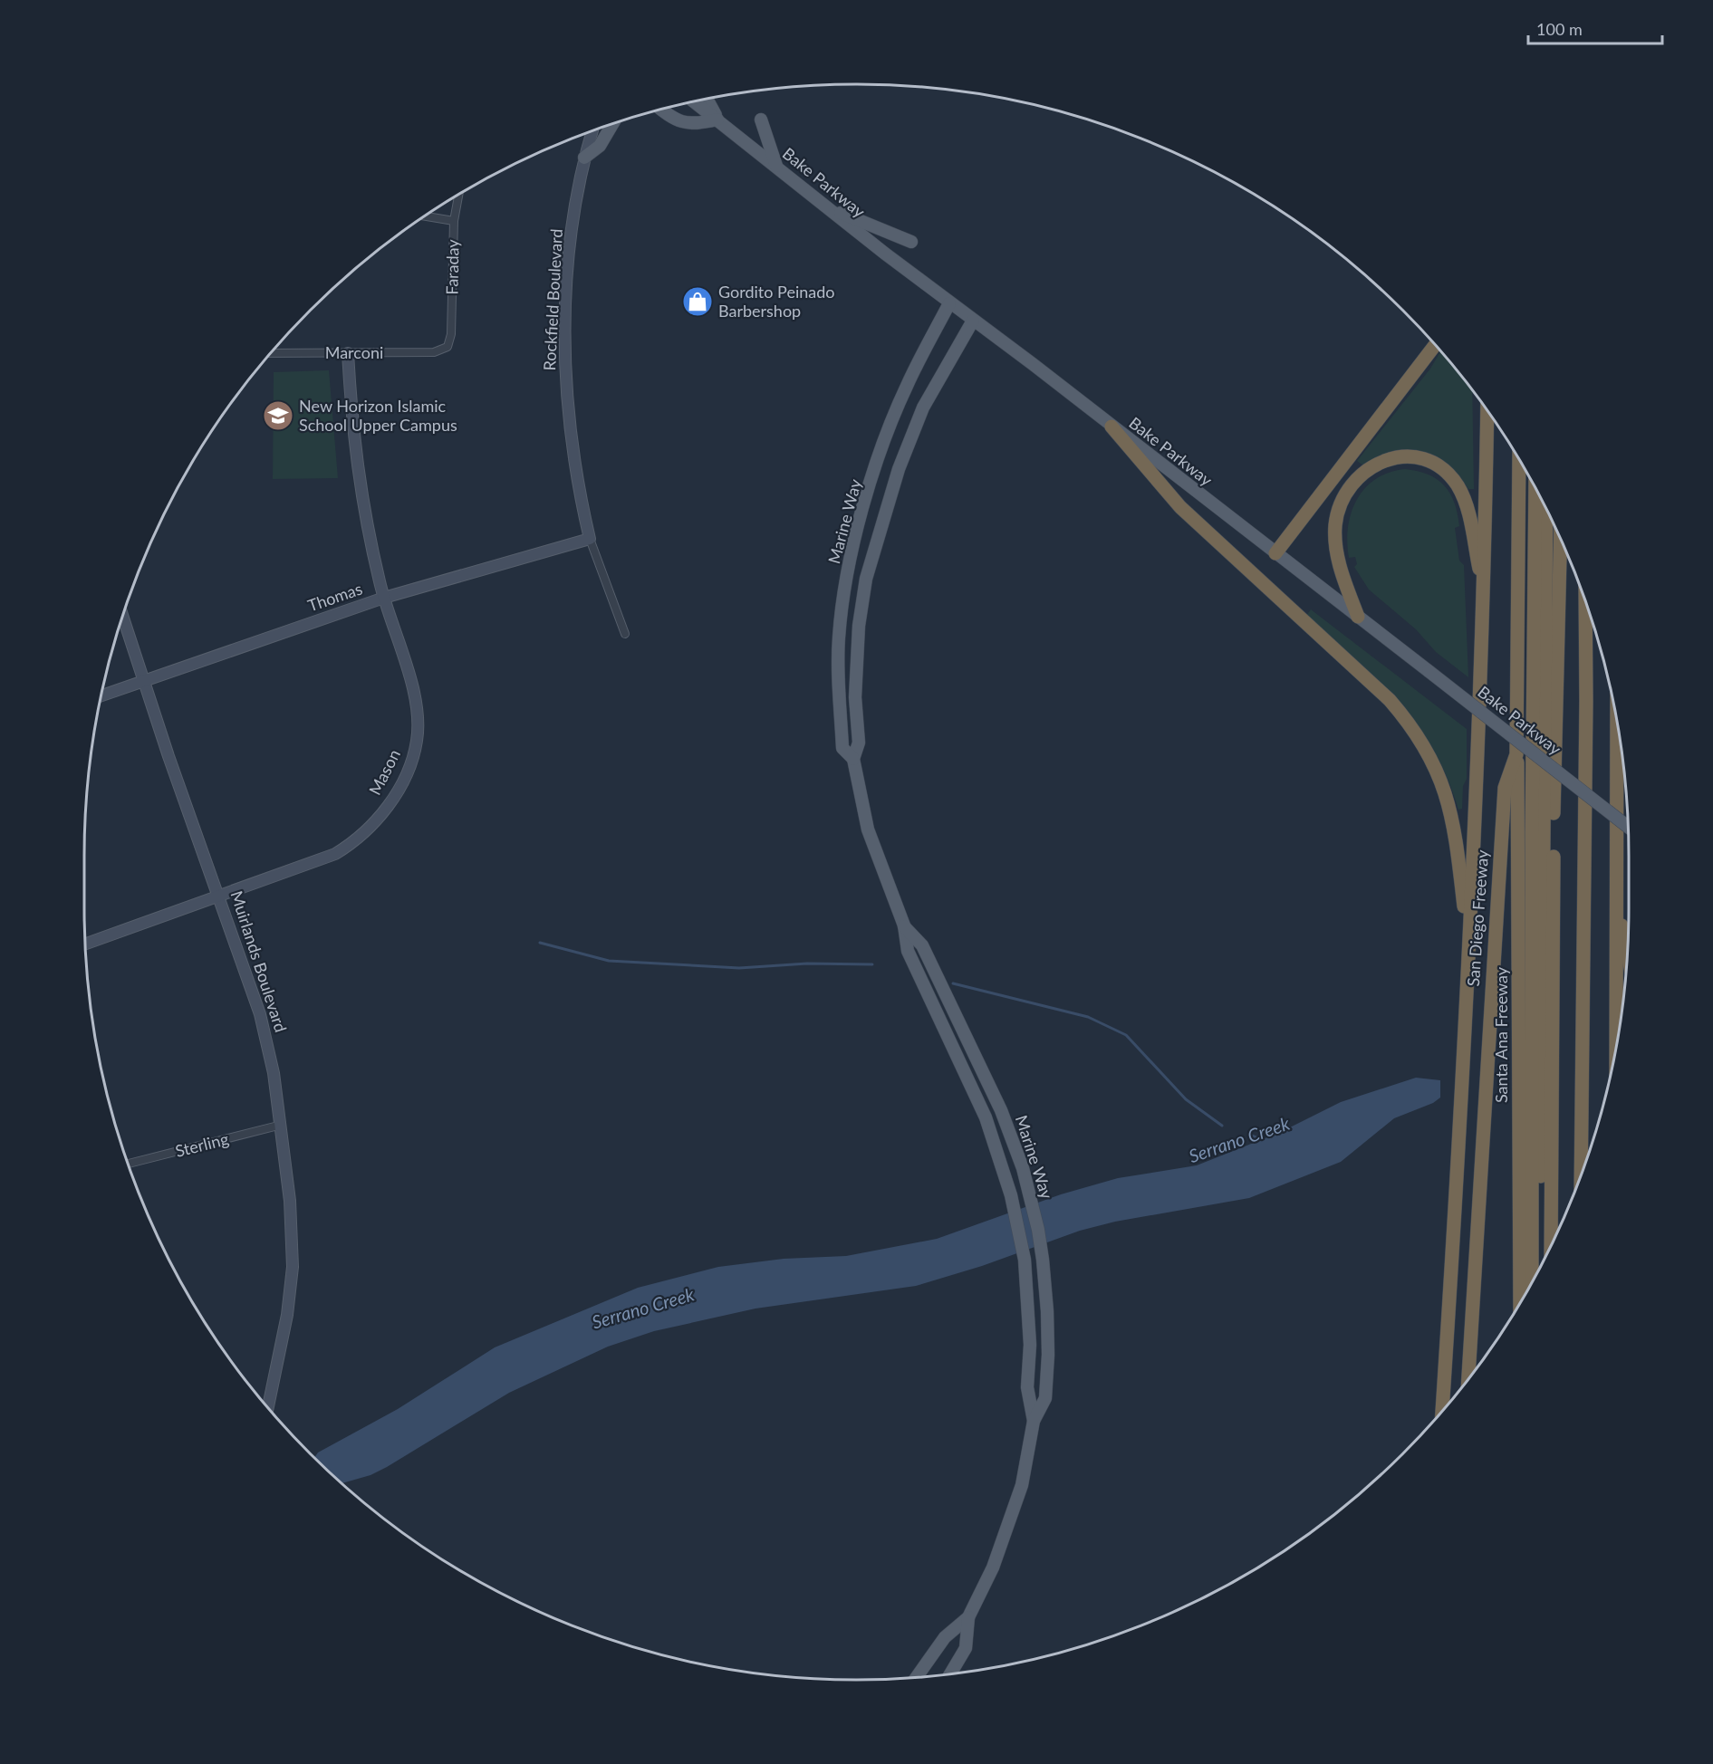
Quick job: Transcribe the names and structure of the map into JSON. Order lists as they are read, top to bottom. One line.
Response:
{"streets":{"highway":["San Diego Freeway","Santa Ana Freeway"],"main road":["Bake Parkway","Marine Way"],"street":["Faraday","Rockfield Boulevard","Marconi","Thomas","Mason","Muirlands Boulevard","Sterling"]},"crossings":[["Bake Parkway","Marine Way"],["Faraday","Marconi"],["Rockfield Boulevard","Thomas"],["Marconi","Mason"],["Thomas","Mason"],["Thomas","Muirlands Boulevard"],["Mason","Muirlands Boulevard"],["San Diego Freeway","Santa Ana Freeway"],["Muirlands Boulevard","Sterling"]],"water":["Serrano Creek"],"places":{"shop":["Gordito Peinado Barbershop"],"school or university":["New Horizon Islamic School Upper Campus"]},"scale_bar":"100 m"}
